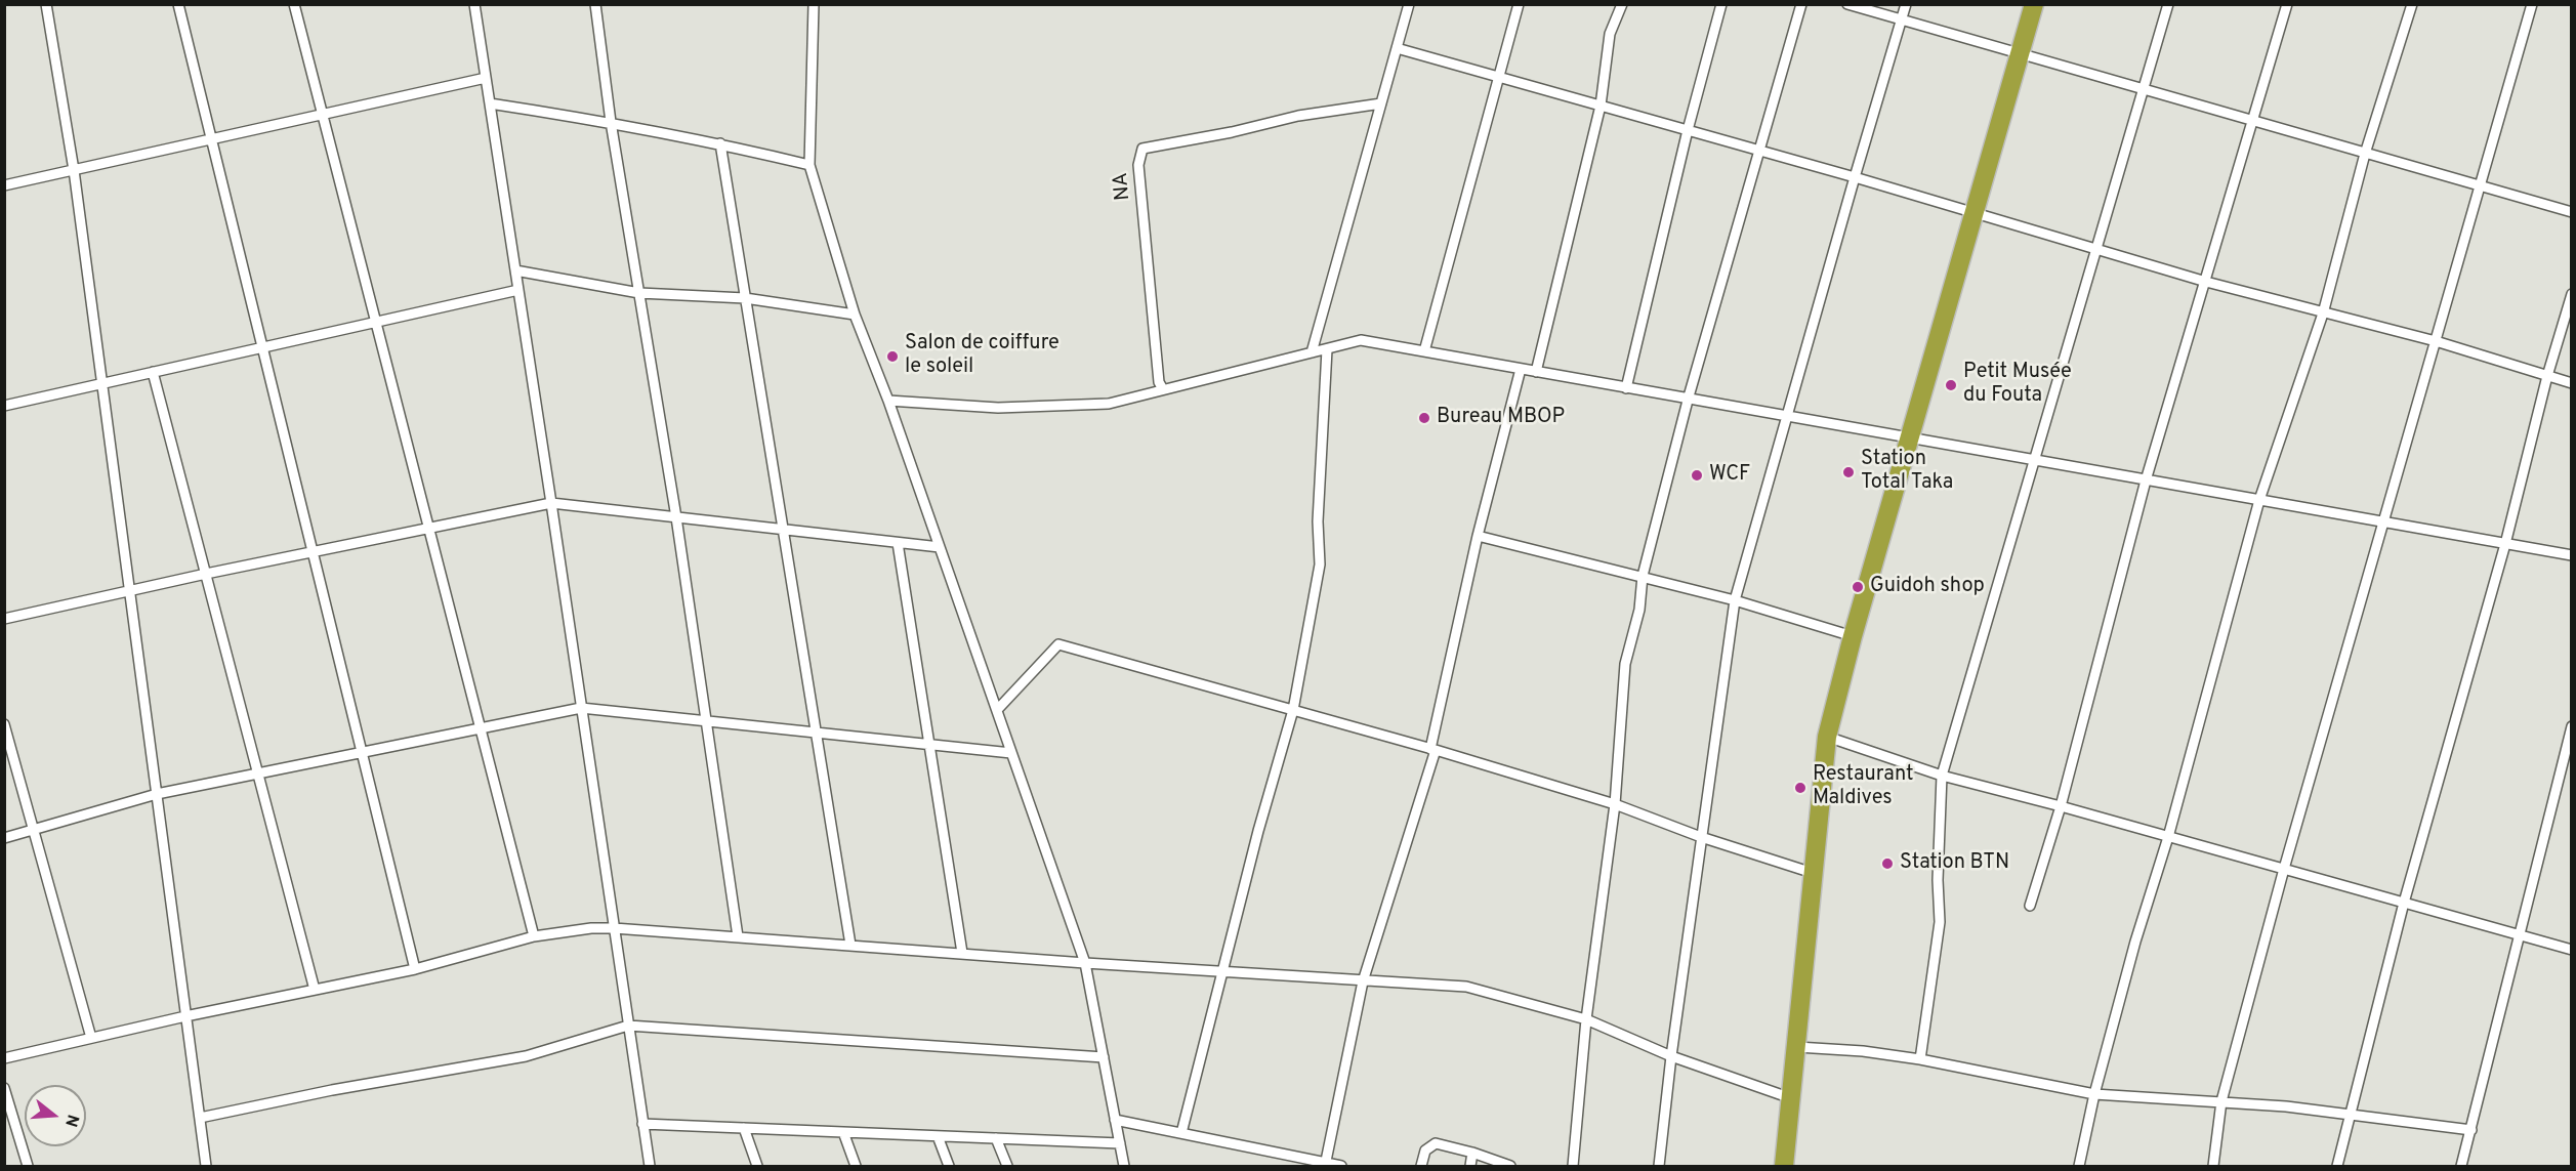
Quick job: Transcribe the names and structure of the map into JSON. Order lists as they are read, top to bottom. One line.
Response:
{"streets":{"street":["NA"]},"places":["Salon de coiffure le soleil","Petit Musée du Fouta","Bureau MBOP","Station Total Taka","WCF","Guidoh shop","Restaurant Maldives","Station BTN"],"north":"right"}
